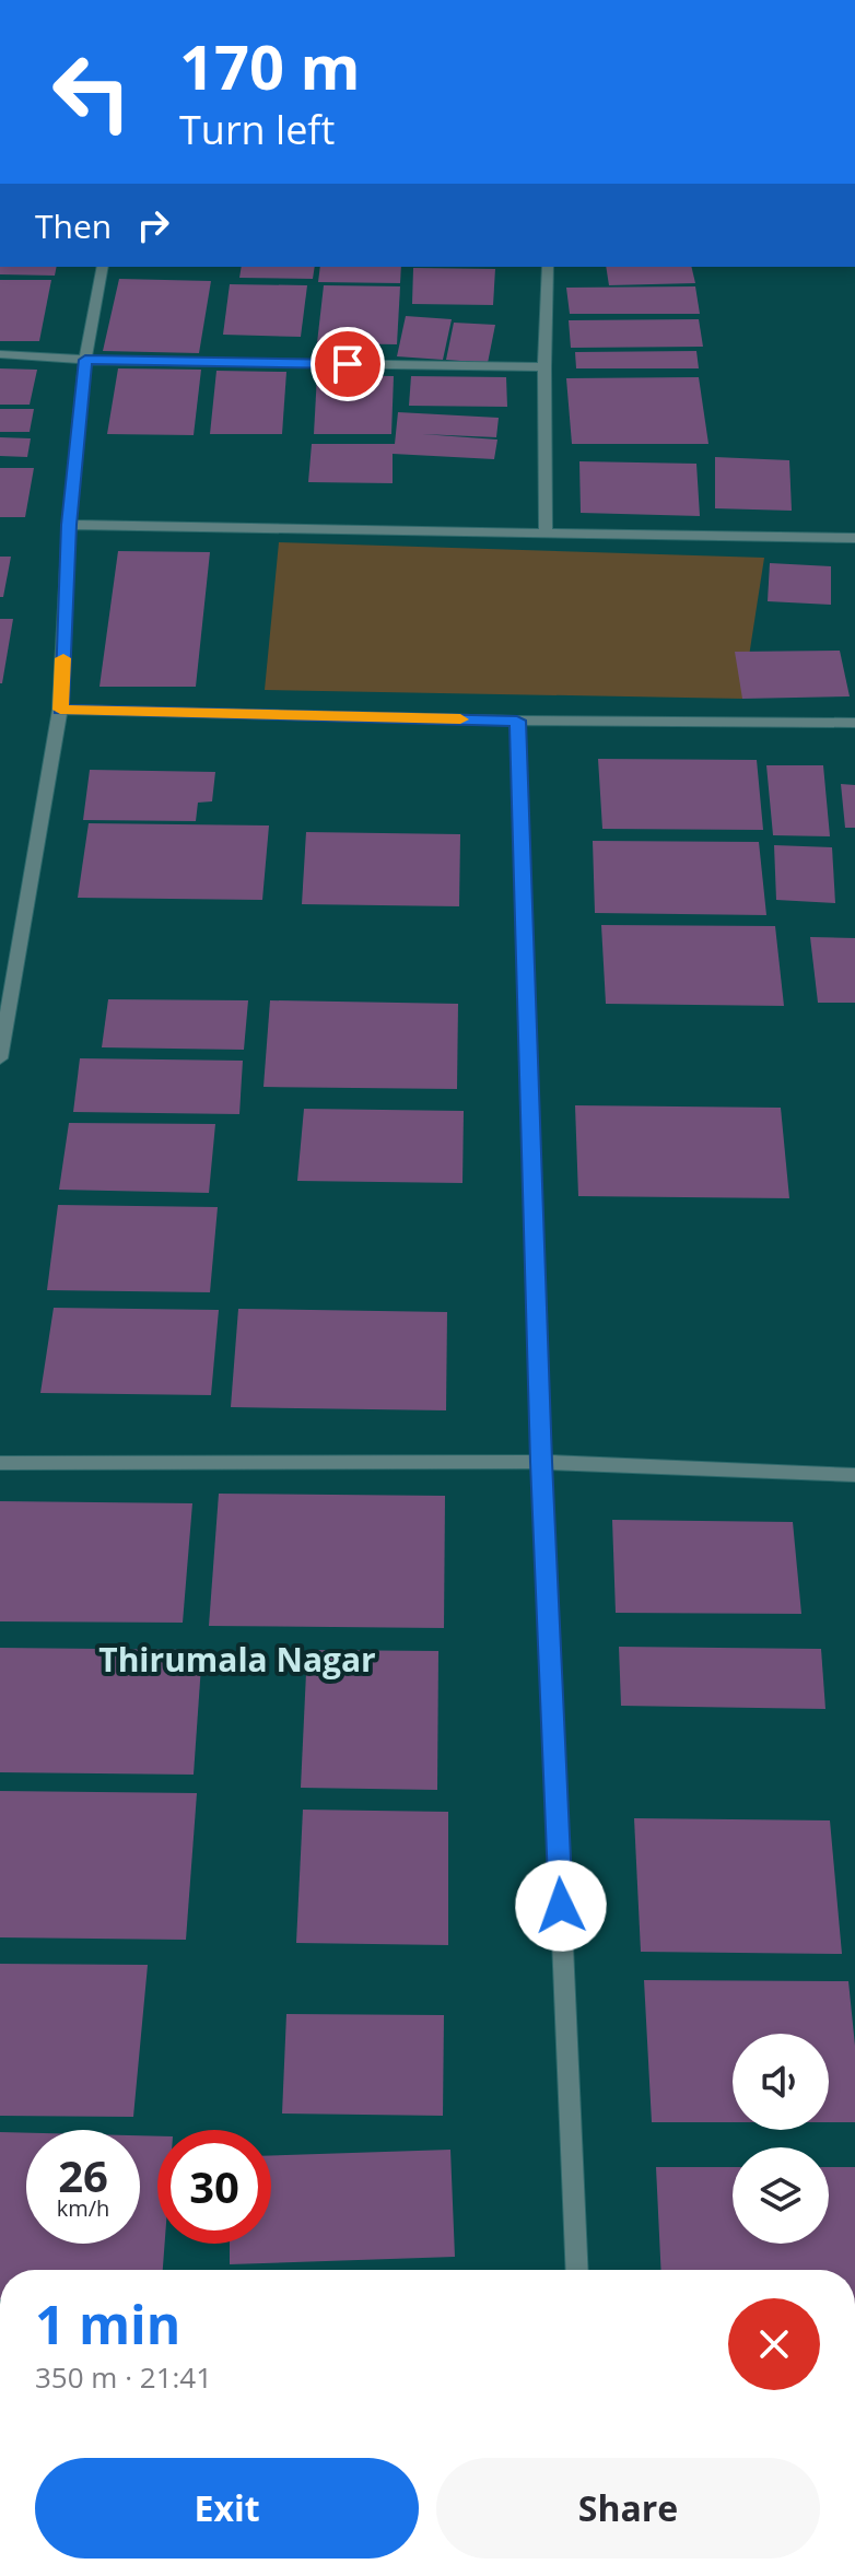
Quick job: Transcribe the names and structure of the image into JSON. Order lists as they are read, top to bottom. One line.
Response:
{"districts":["Thirumala Nagar"],"page":{"turn":["170 m","Turn left"],"then":"Then","speed":"26 km/h","limit":"30","heading":["1 min","350 m · 21:41"],"buttons":["Exit","Share"]}}
